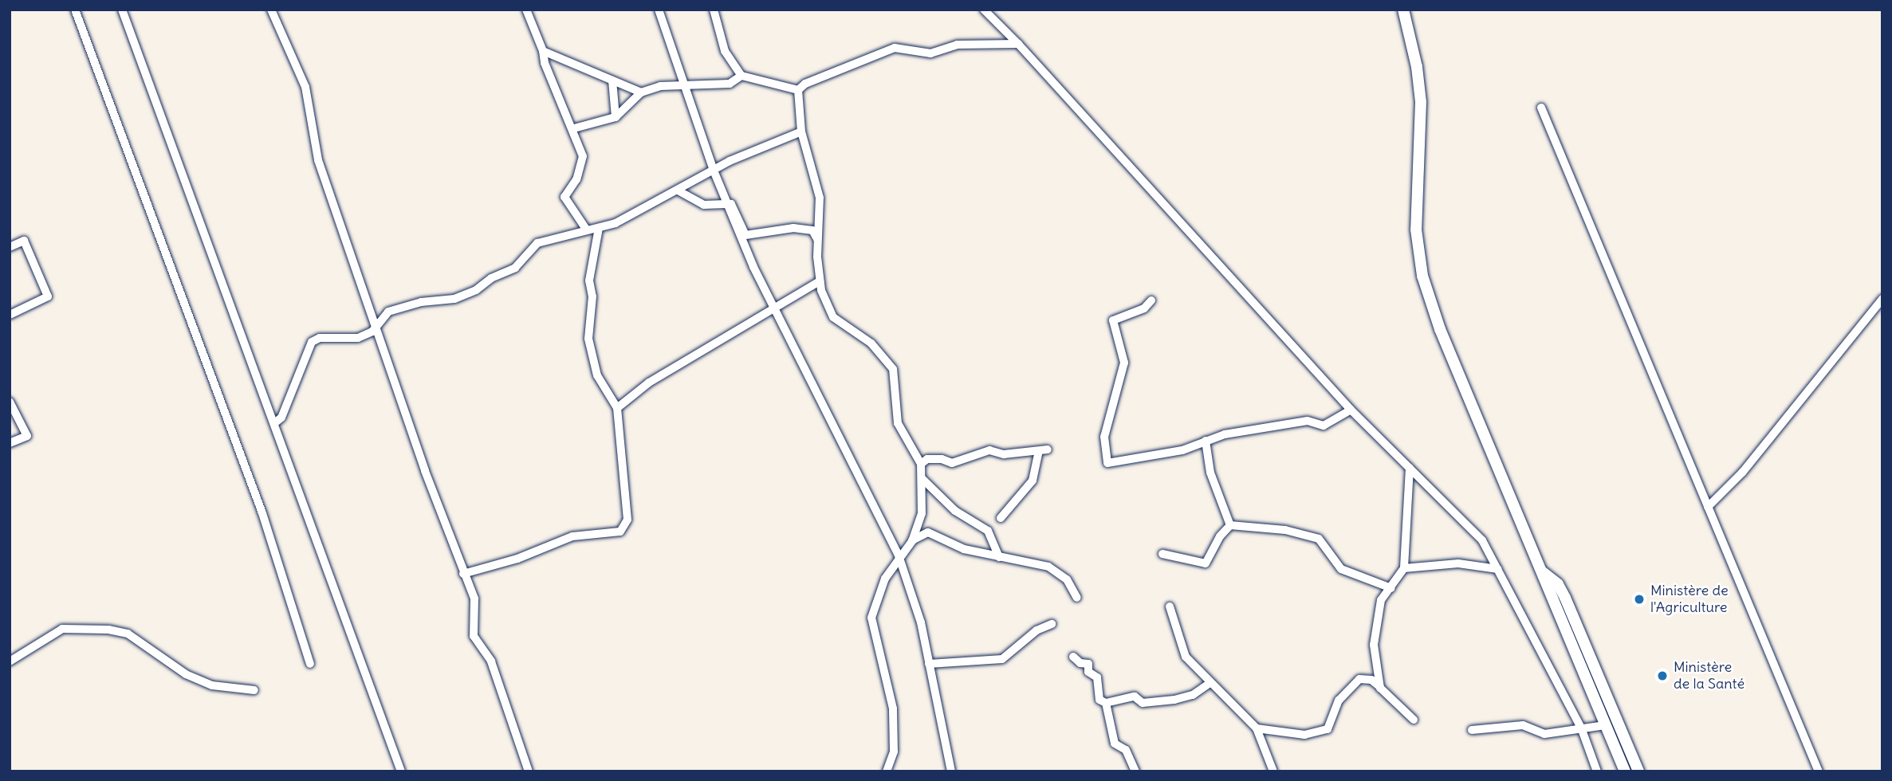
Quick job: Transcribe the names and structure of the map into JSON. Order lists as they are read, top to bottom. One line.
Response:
{"places":["Ministère de l'Agriculture","Ministère de la Santé"]}
